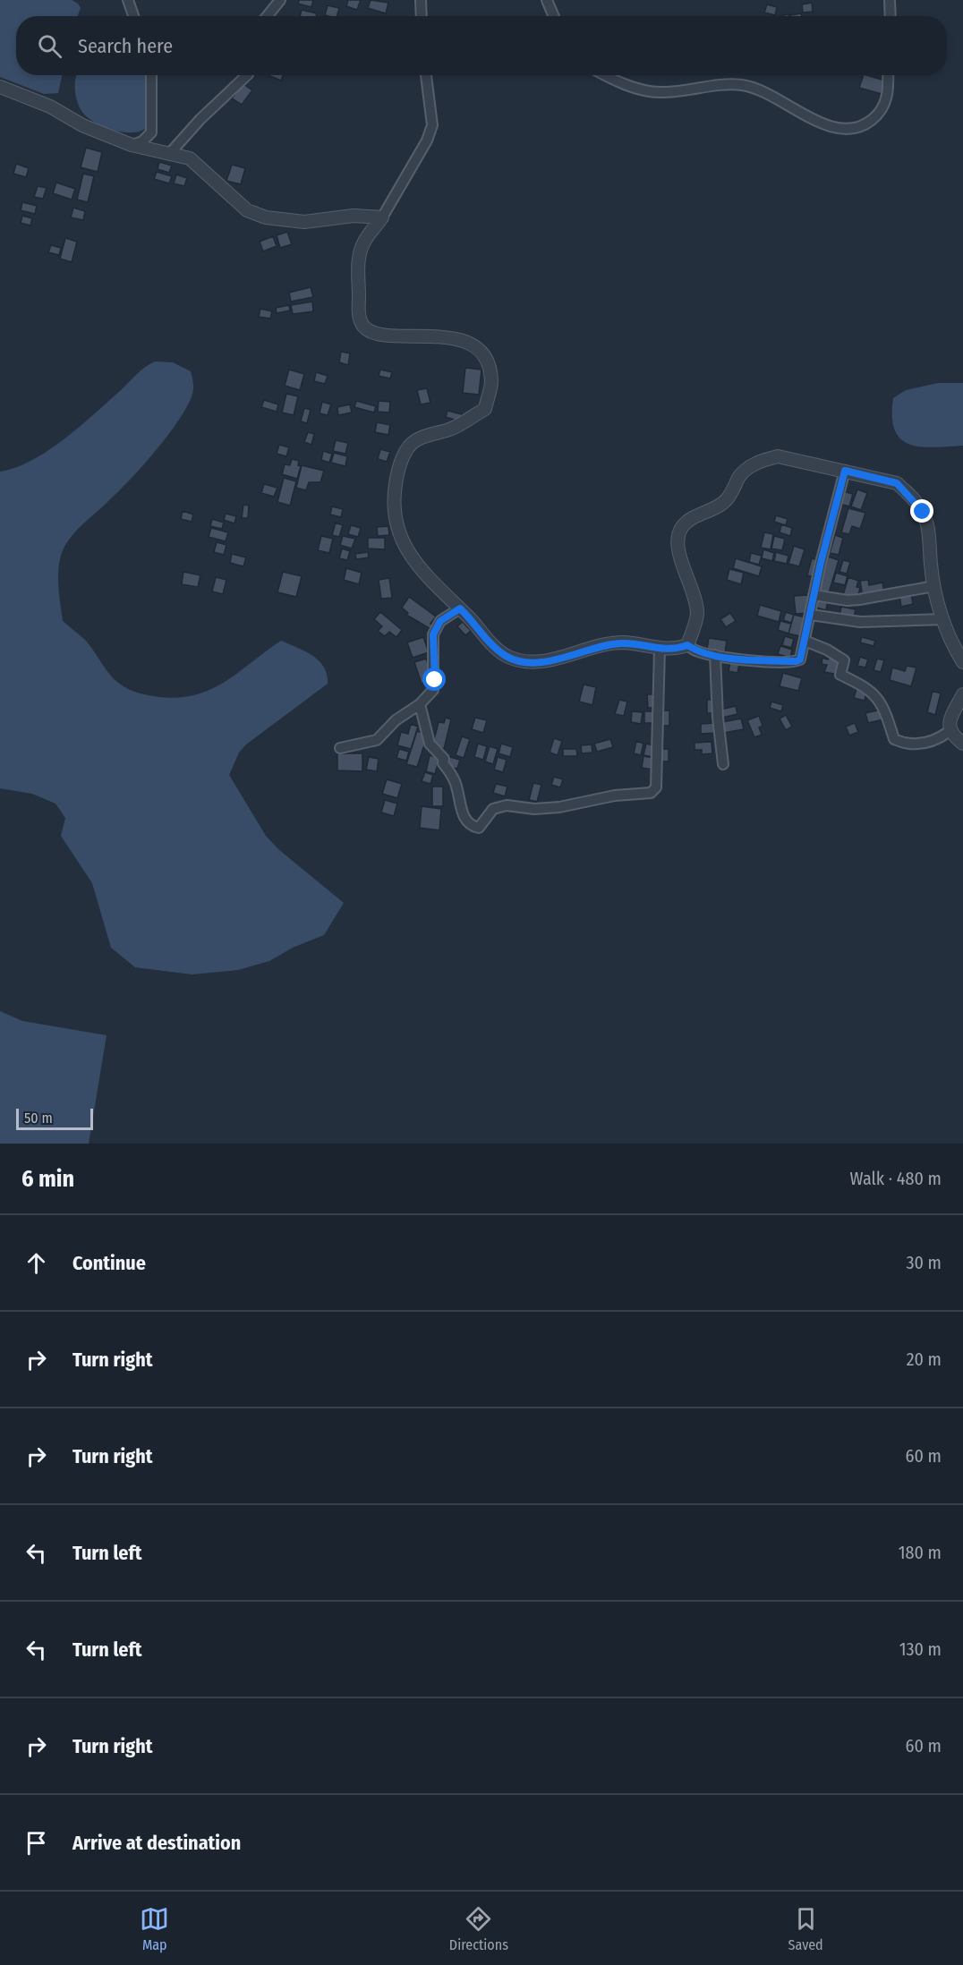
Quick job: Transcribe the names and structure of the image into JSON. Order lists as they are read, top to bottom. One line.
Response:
{"scale_bar":"50 m","page":{"search":"Search here","scale":"50 m","heading":["6 min","Walk · 480 m"],"list":[["Continue","30 m"],["Turn right","20 m"],["Turn right","60 m"],["Turn left","180 m"],["Turn left","130 m"],["Turn right","60 m"],"Arrive at destination"],"nav":["Map","Directions","Saved"]}}
